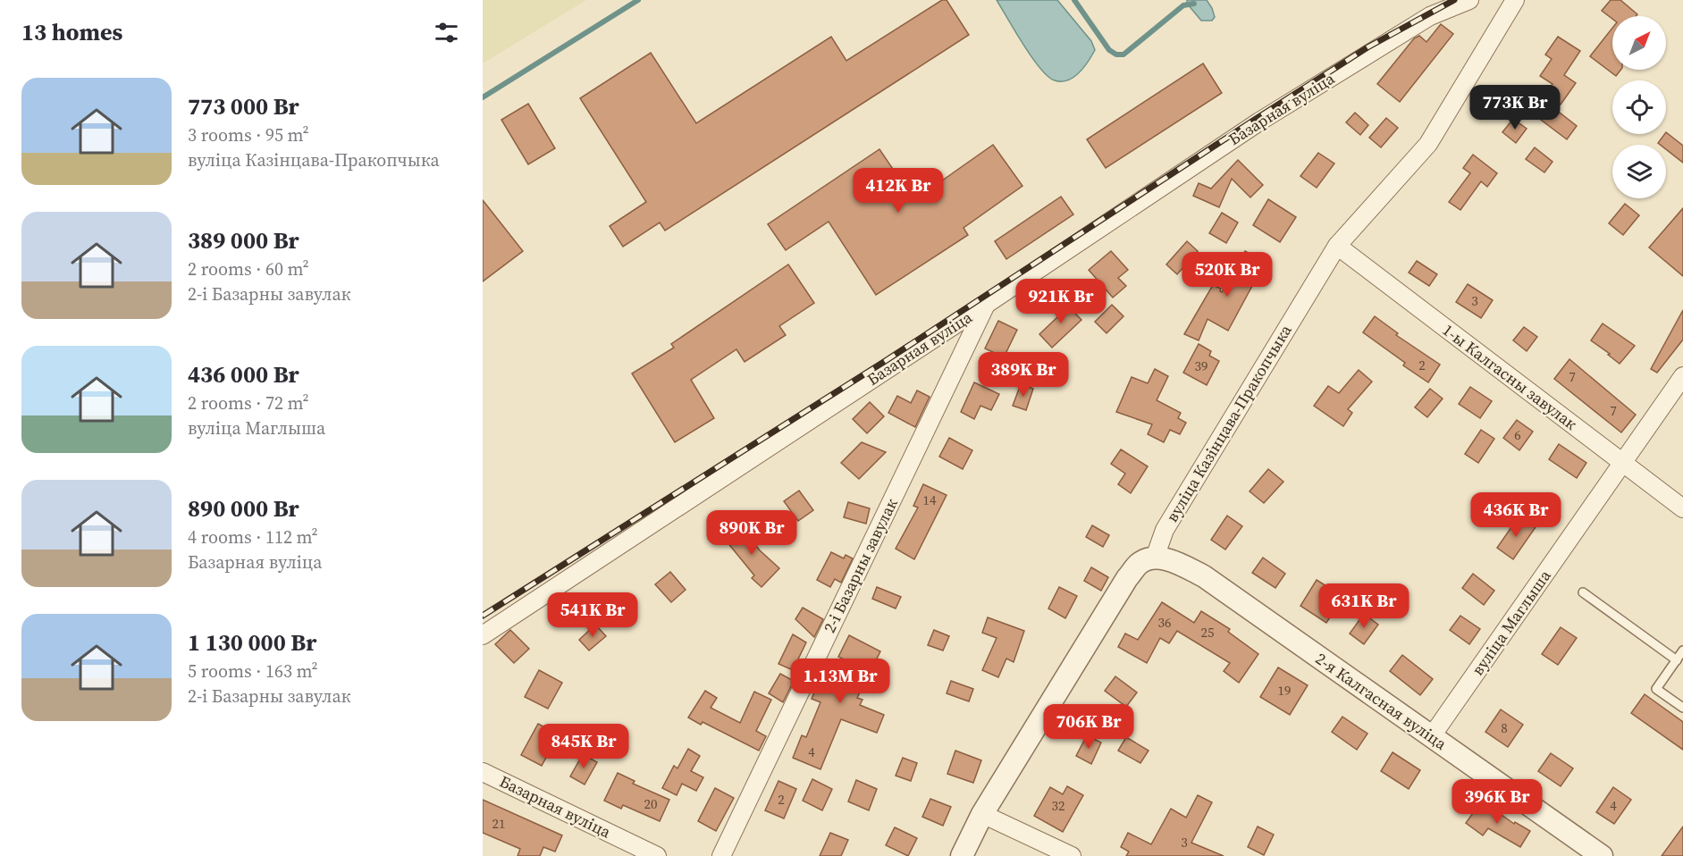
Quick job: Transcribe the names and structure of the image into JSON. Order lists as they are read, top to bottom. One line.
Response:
{"streets":{"street":["Базарная вуліца","1-ы Калгасны завулак","вуліца Казінцава-Пракопчыка","2-і Базарны завулак","вуліца Маглыша","2-я Калгасная вуліца"]},"crossings":[["Базарная вуліца","2-і Базарны завулак"],["1-ы Калгасны завулак","вуліца Казінцава-Пракопчыка"],["1-ы Калгасны завулак","вуліца Маглыша"],["вуліца Казінцава-Пракопчыка","2-я Калгасная вуліца"],["вуліца Маглыша","2-я Калгасная вуліца"]],"house_numbers":["3","2","39","7","7","6","14","36","25","19","8","4","2","20","32","4","21","3"],"north":"top right","page":{"heading":"13 homes","list":[{"name":"773 000 Br","note":"3 rooms · 95 m² · вуліца Казінцава-Пракопчыка"},{"name":"389 000 Br","note":"2 rooms · 60 m² · 2-і Базарны завулак"},{"name":"436 000 Br","note":"2 rooms · 72 m² · вуліца Маглыша"},{"name":"890 000 Br","note":"4 rooms · 112 m² · Базарная вуліца"},{"name":"1 130 000 Br","note":"5 rooms · 163 m² · 2-і Базарны завулак"}],"price":["773K Br","412K Br","520K Br","921K Br","389K Br","436K Br","890K Br","631K Br","541K Br","1.13M Br","706K Br","845K Br","396K Br"]}}
